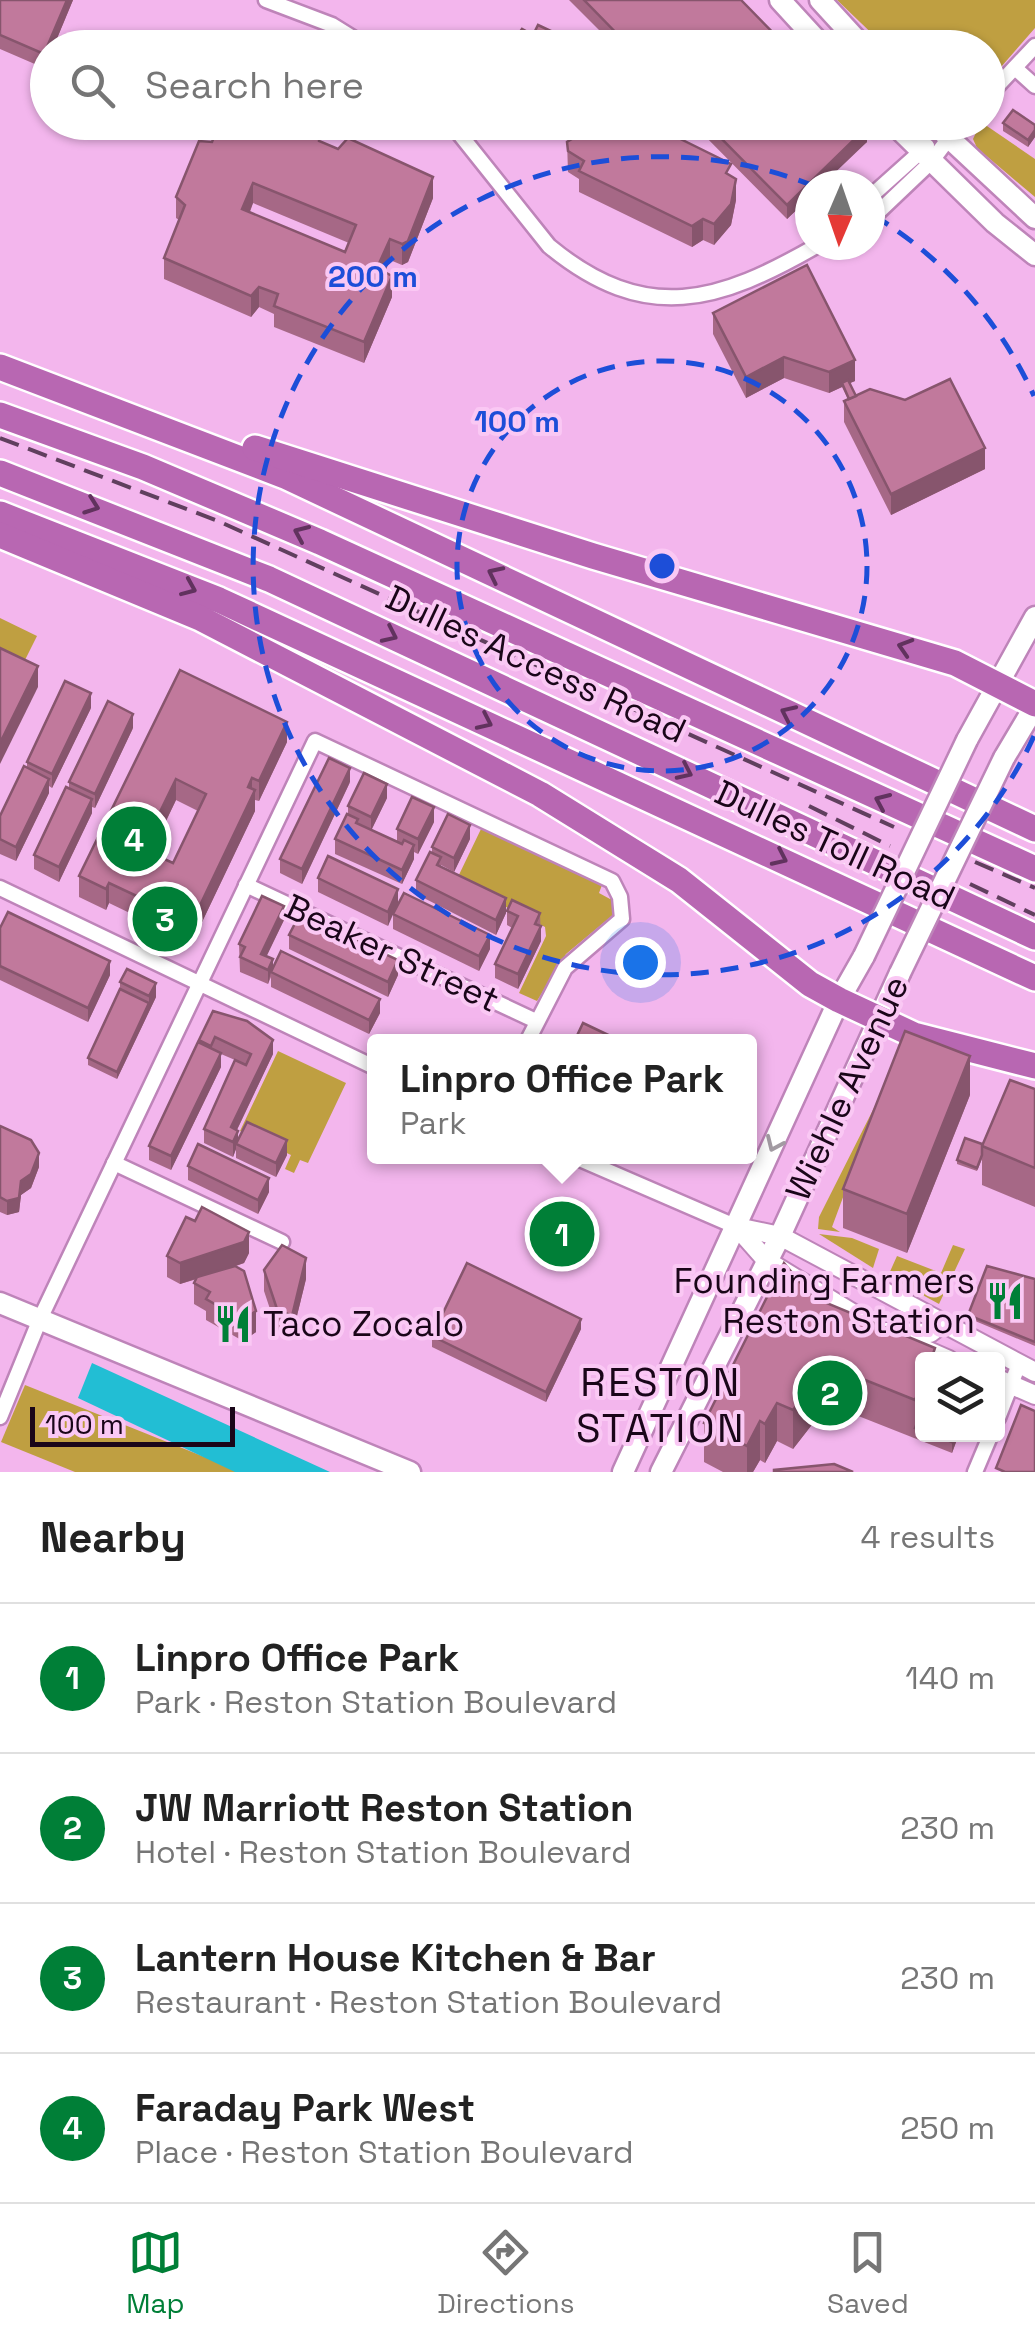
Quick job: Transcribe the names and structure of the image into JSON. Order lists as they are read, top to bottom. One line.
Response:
{"streets":{"highway":["Dulles Access Road","Dulles Toll Road"],"main road":["Wiehle Avenue"],"street":["Beaker Street"]},"districts":["RESTON STATION"],"places":{"restaurant":["Founding Farmers Reston Station","Taco Zocalo"]},"scale_bar":"100 m","north":"bottom","page":{"search":"Search here","pins":["4","3","1","2"],"popup":["Linpro Office Park","Park"],"scale":"100 m","heading":["Nearby","4 results"],"list":[{"mark":"1","name":"Linpro Office Park","note":"Park · Reston Station Boulevard","value":"140 m"},{"mark":"2","name":"JW Marriott Reston Station","note":"Hotel · Reston Station Boulevard","value":"230 m"},{"mark":"3","name":"Lantern House Kitchen & Bar","note":"Restaurant · Reston Station Boulevard","value":"230 m"},{"mark":"4","name":"Faraday Park West","note":"Place · Reston Station Boulevard","value":"250 m"}],"nav":["Map","Directions","Saved"]},"rings":["200 m","100 m"]}
